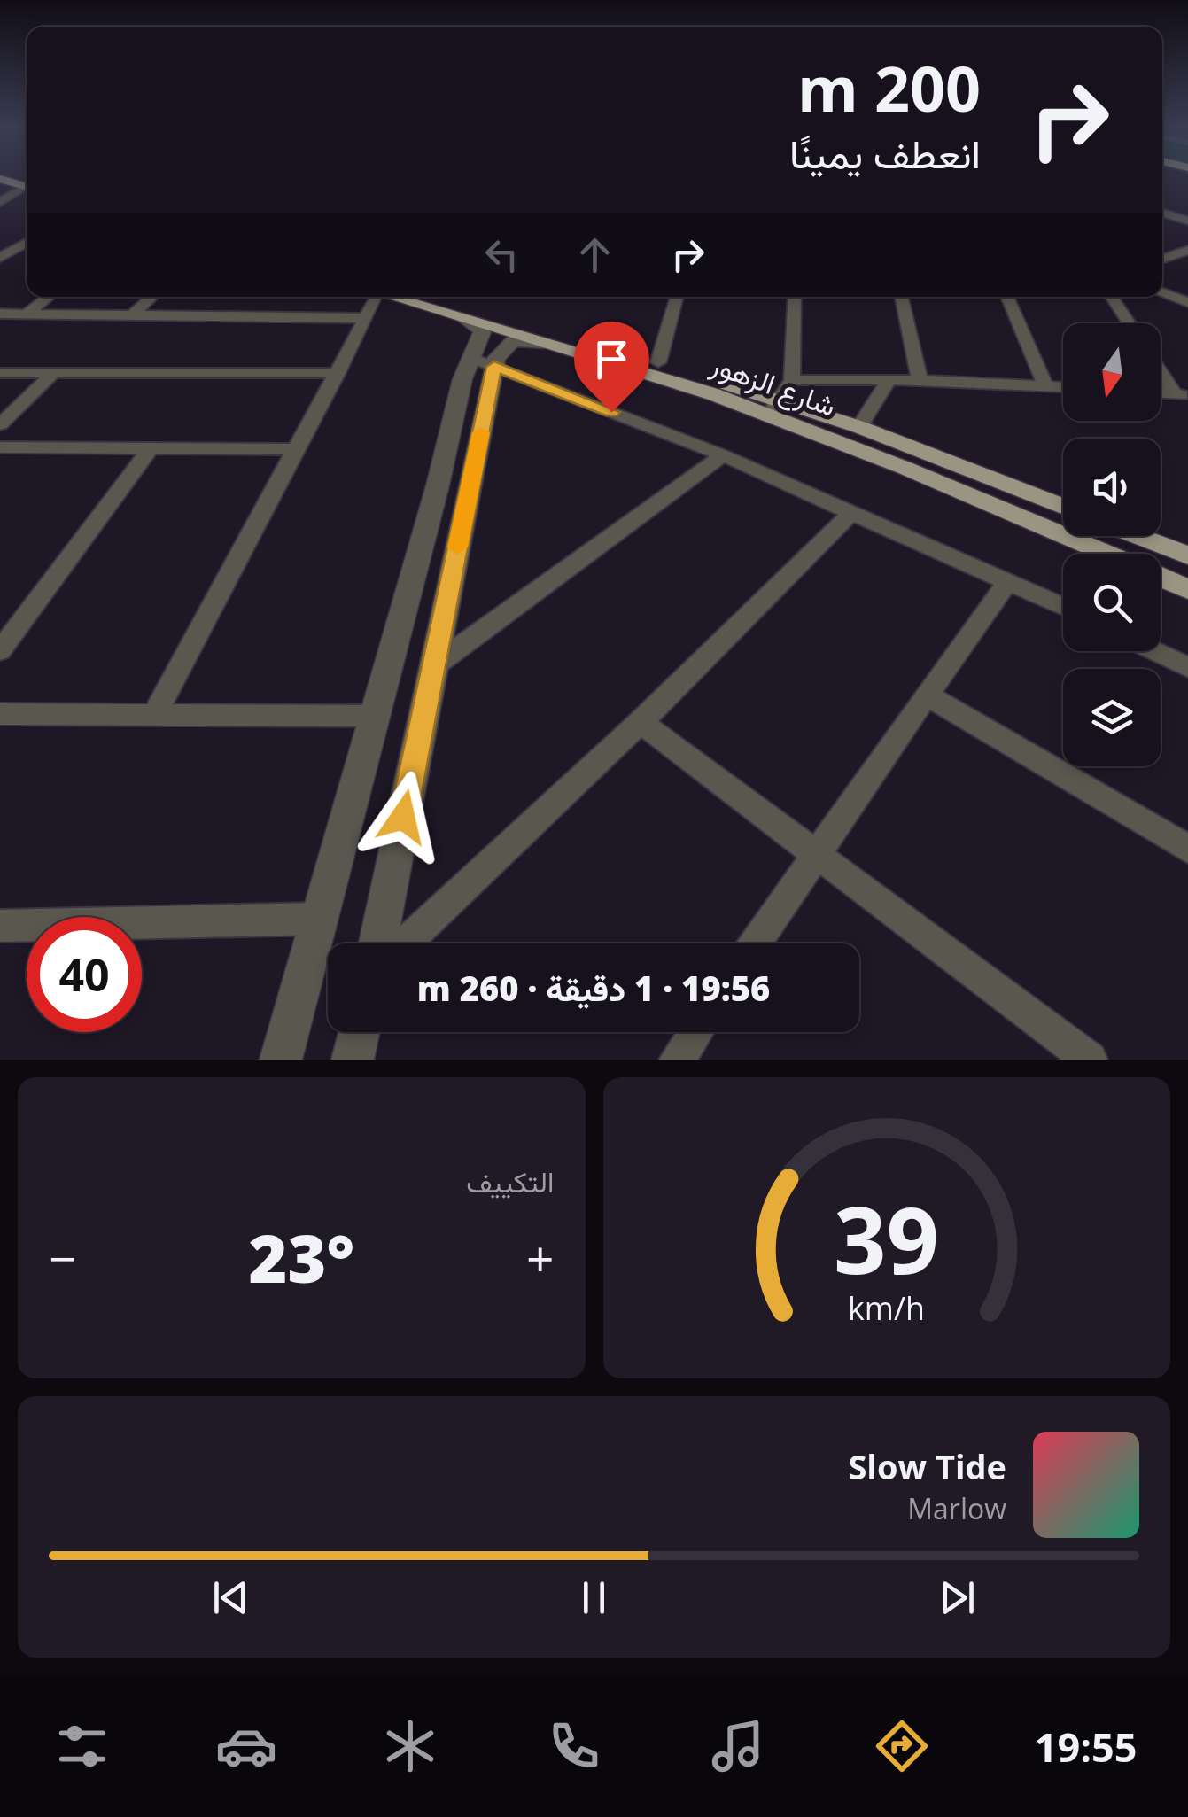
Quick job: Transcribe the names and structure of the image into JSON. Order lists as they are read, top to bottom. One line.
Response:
{"streets":{"main road":["شارع الزهور"]},"north":"bottom","page":{"turn":["200 m","انعطف يمينًا"],"limit":"40","trip":"19:56 · 1 دقيقة · 260 m","tile":"التكييف","heat":["−","23°","+"],"song":["Slow Tide","Marlow"],"tabs":"19:55","gauge":["39","km/h"]}}
